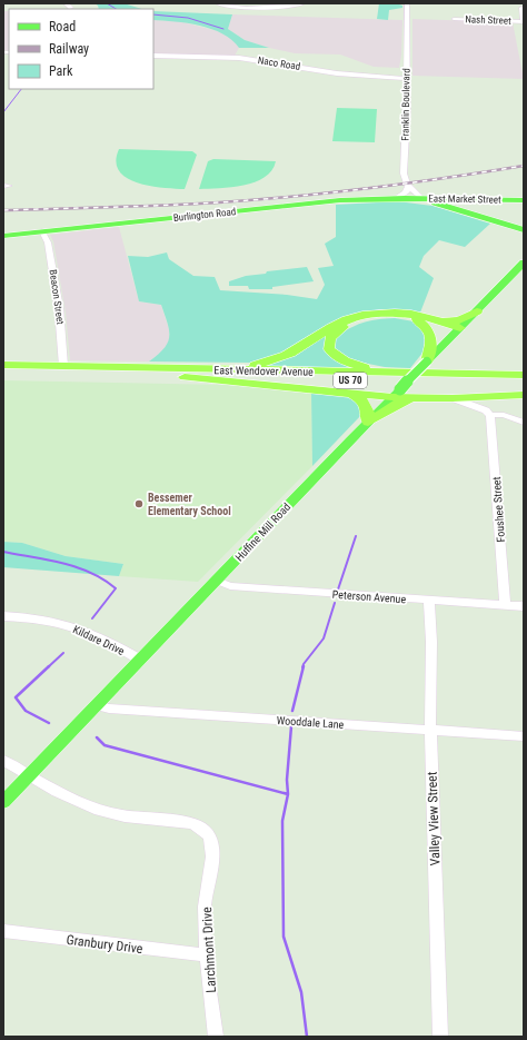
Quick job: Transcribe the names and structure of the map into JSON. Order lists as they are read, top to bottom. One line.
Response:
{"streets":{"highway":["East Wendover Avenue","US 70"],"main road":["East Market Street","Burlington Road","Huffine Mill Road"],"street":["Nash Street","Naco Road","Franklin Boulevard","Beacon Street","Foushee Street","Peterson Avenue","Kildare Drive","Wooddale Lane","Valley View Street","Granbury Drive","Larchmont Drive"]},"crossings":[["Naco Road","Franklin Boulevard"],["East Market Street","Burlington Road"],["Burlington Road","Beacon Street"],["Beacon Street","East Wendover Avenue"],["Foushee Street","Peterson Avenue"],["Huffine Mill Road","Peterson Avenue"],["Huffine Mill Road","Kildare Drive"],["Huffine Mill Road","Wooddale Lane"],["Huffine Mill Road","Larchmont Drive"],["Peterson Avenue","Valley View Street"],["Wooddale Lane","Valley View Street"],["Granbury Drive","Larchmont Drive"]],"places":["Bessemer Elementary School"],"legend":["Road","Railway","Park"]}
